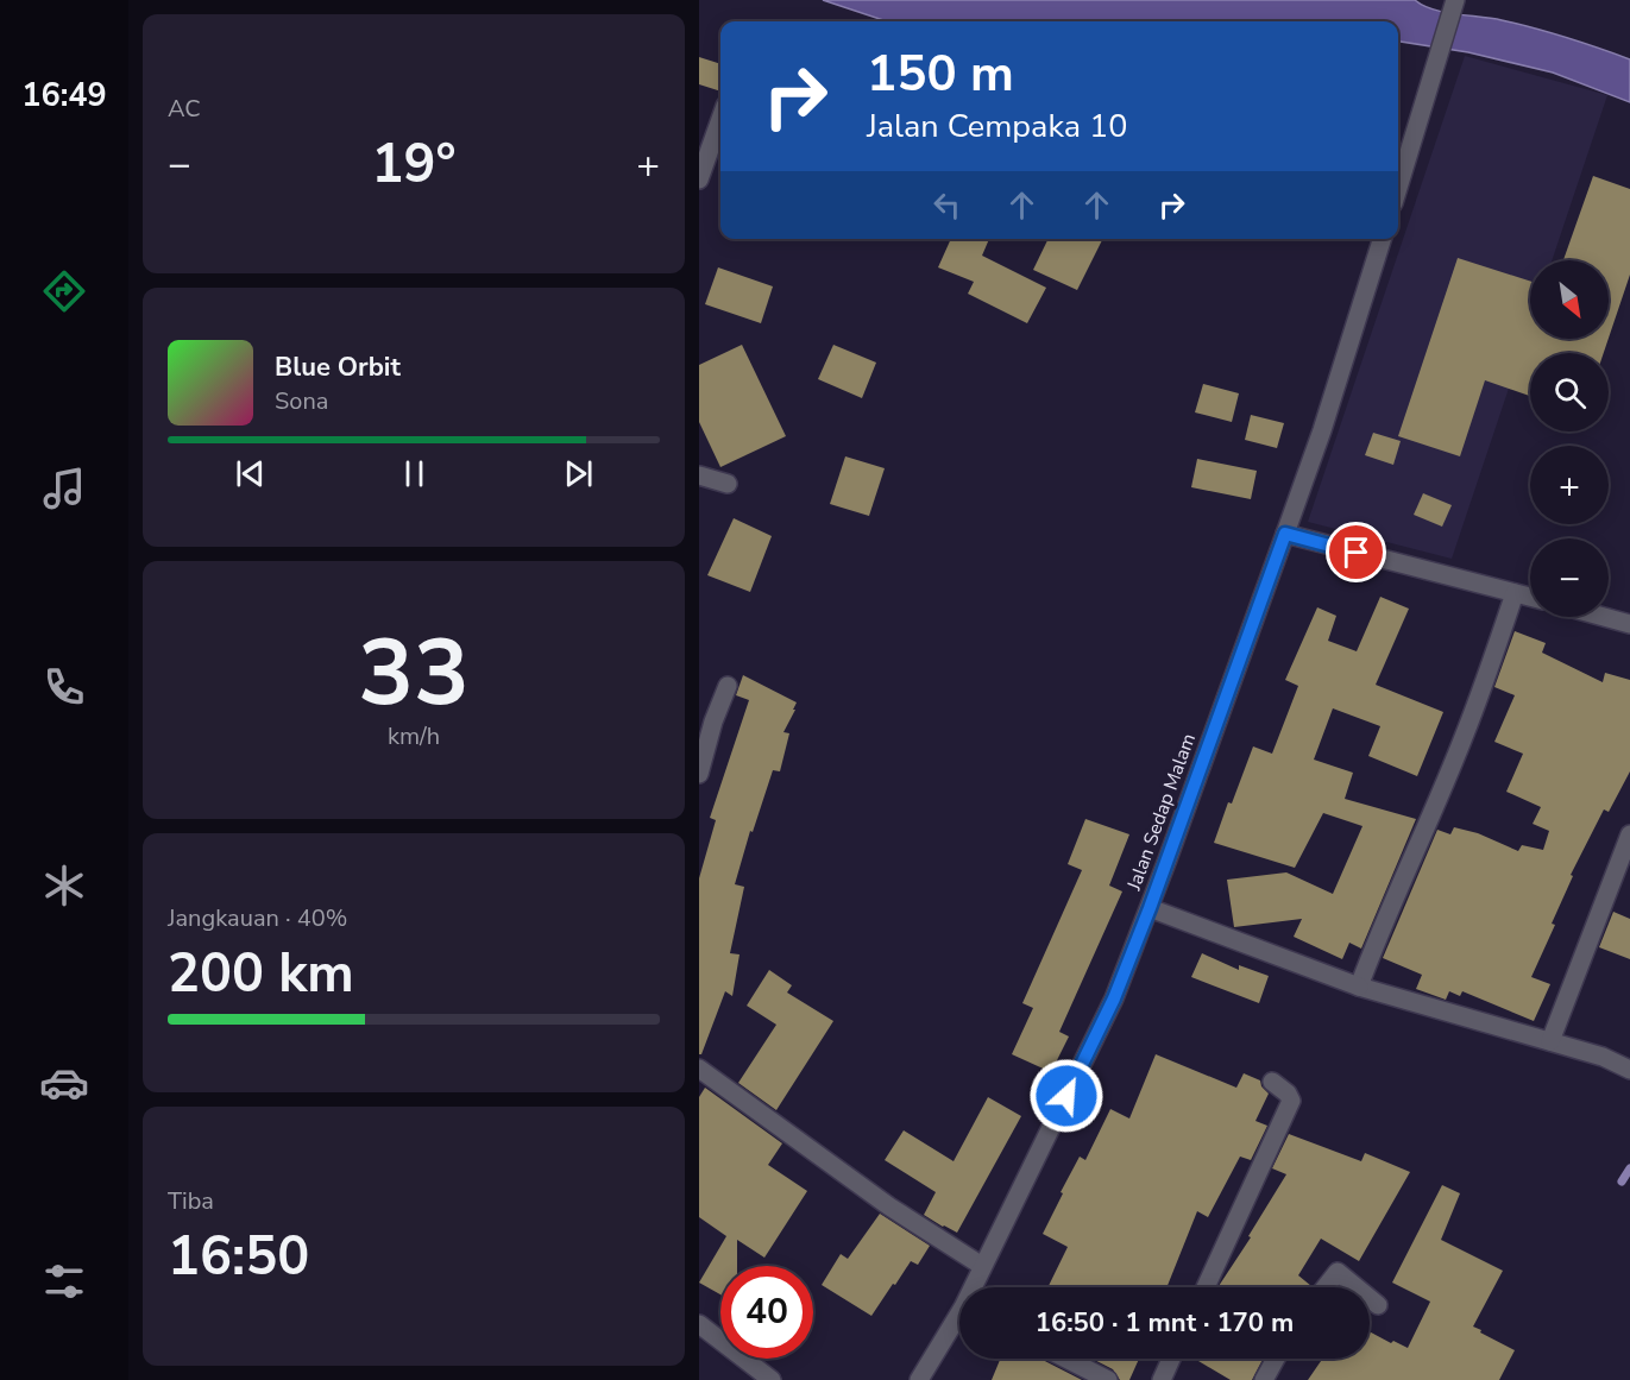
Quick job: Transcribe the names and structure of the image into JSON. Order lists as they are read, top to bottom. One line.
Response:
{"streets":{"street":["Jalan Sedap Malam"]},"north":"bottom right","page":{"tabs":"16:49","tile":["AC",["33","km/h"],["Jangkauan · 40%","200 km"],["Tiba","16:50"]],"turn":["150 m","Jalan Cempaka 10"],"heat":["−","19°","+"],"map_buttons":["+","−"],"song":["Blue Orbit","Sona"],"limit":"40","trip":"16:50 · 1 mnt · 170 m"}}
